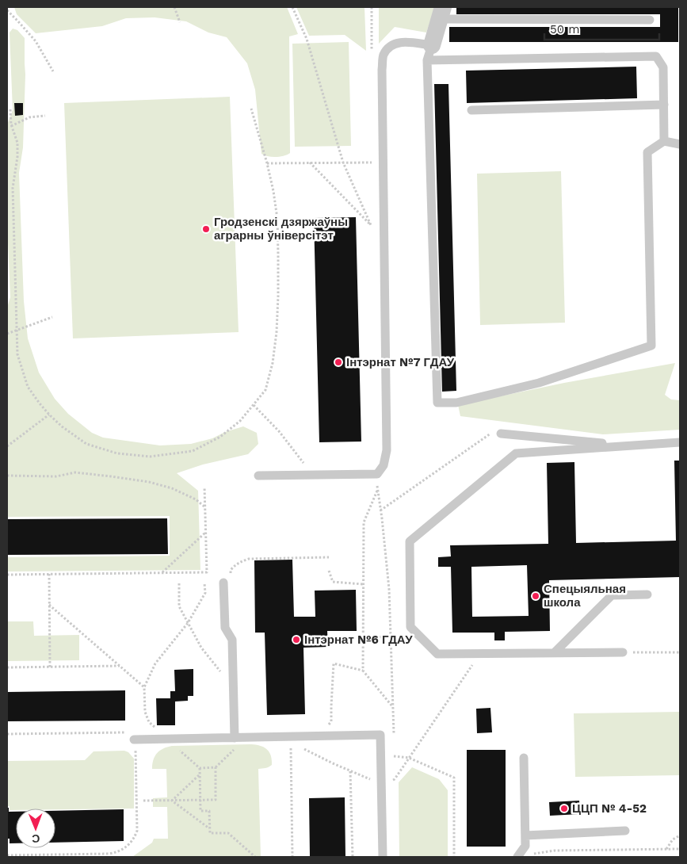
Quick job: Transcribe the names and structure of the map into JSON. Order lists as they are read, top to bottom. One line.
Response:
{"places":["Гродзенскі дзяржаўны аграрны ўніверсітэт","Інтэрнат №7 ГДАУ","Спецыяльная школа","Інтэрнат №6 ГДАУ","ЦЦП № 4-52"],"scale_bar":"50 m","north":"bottom"}
